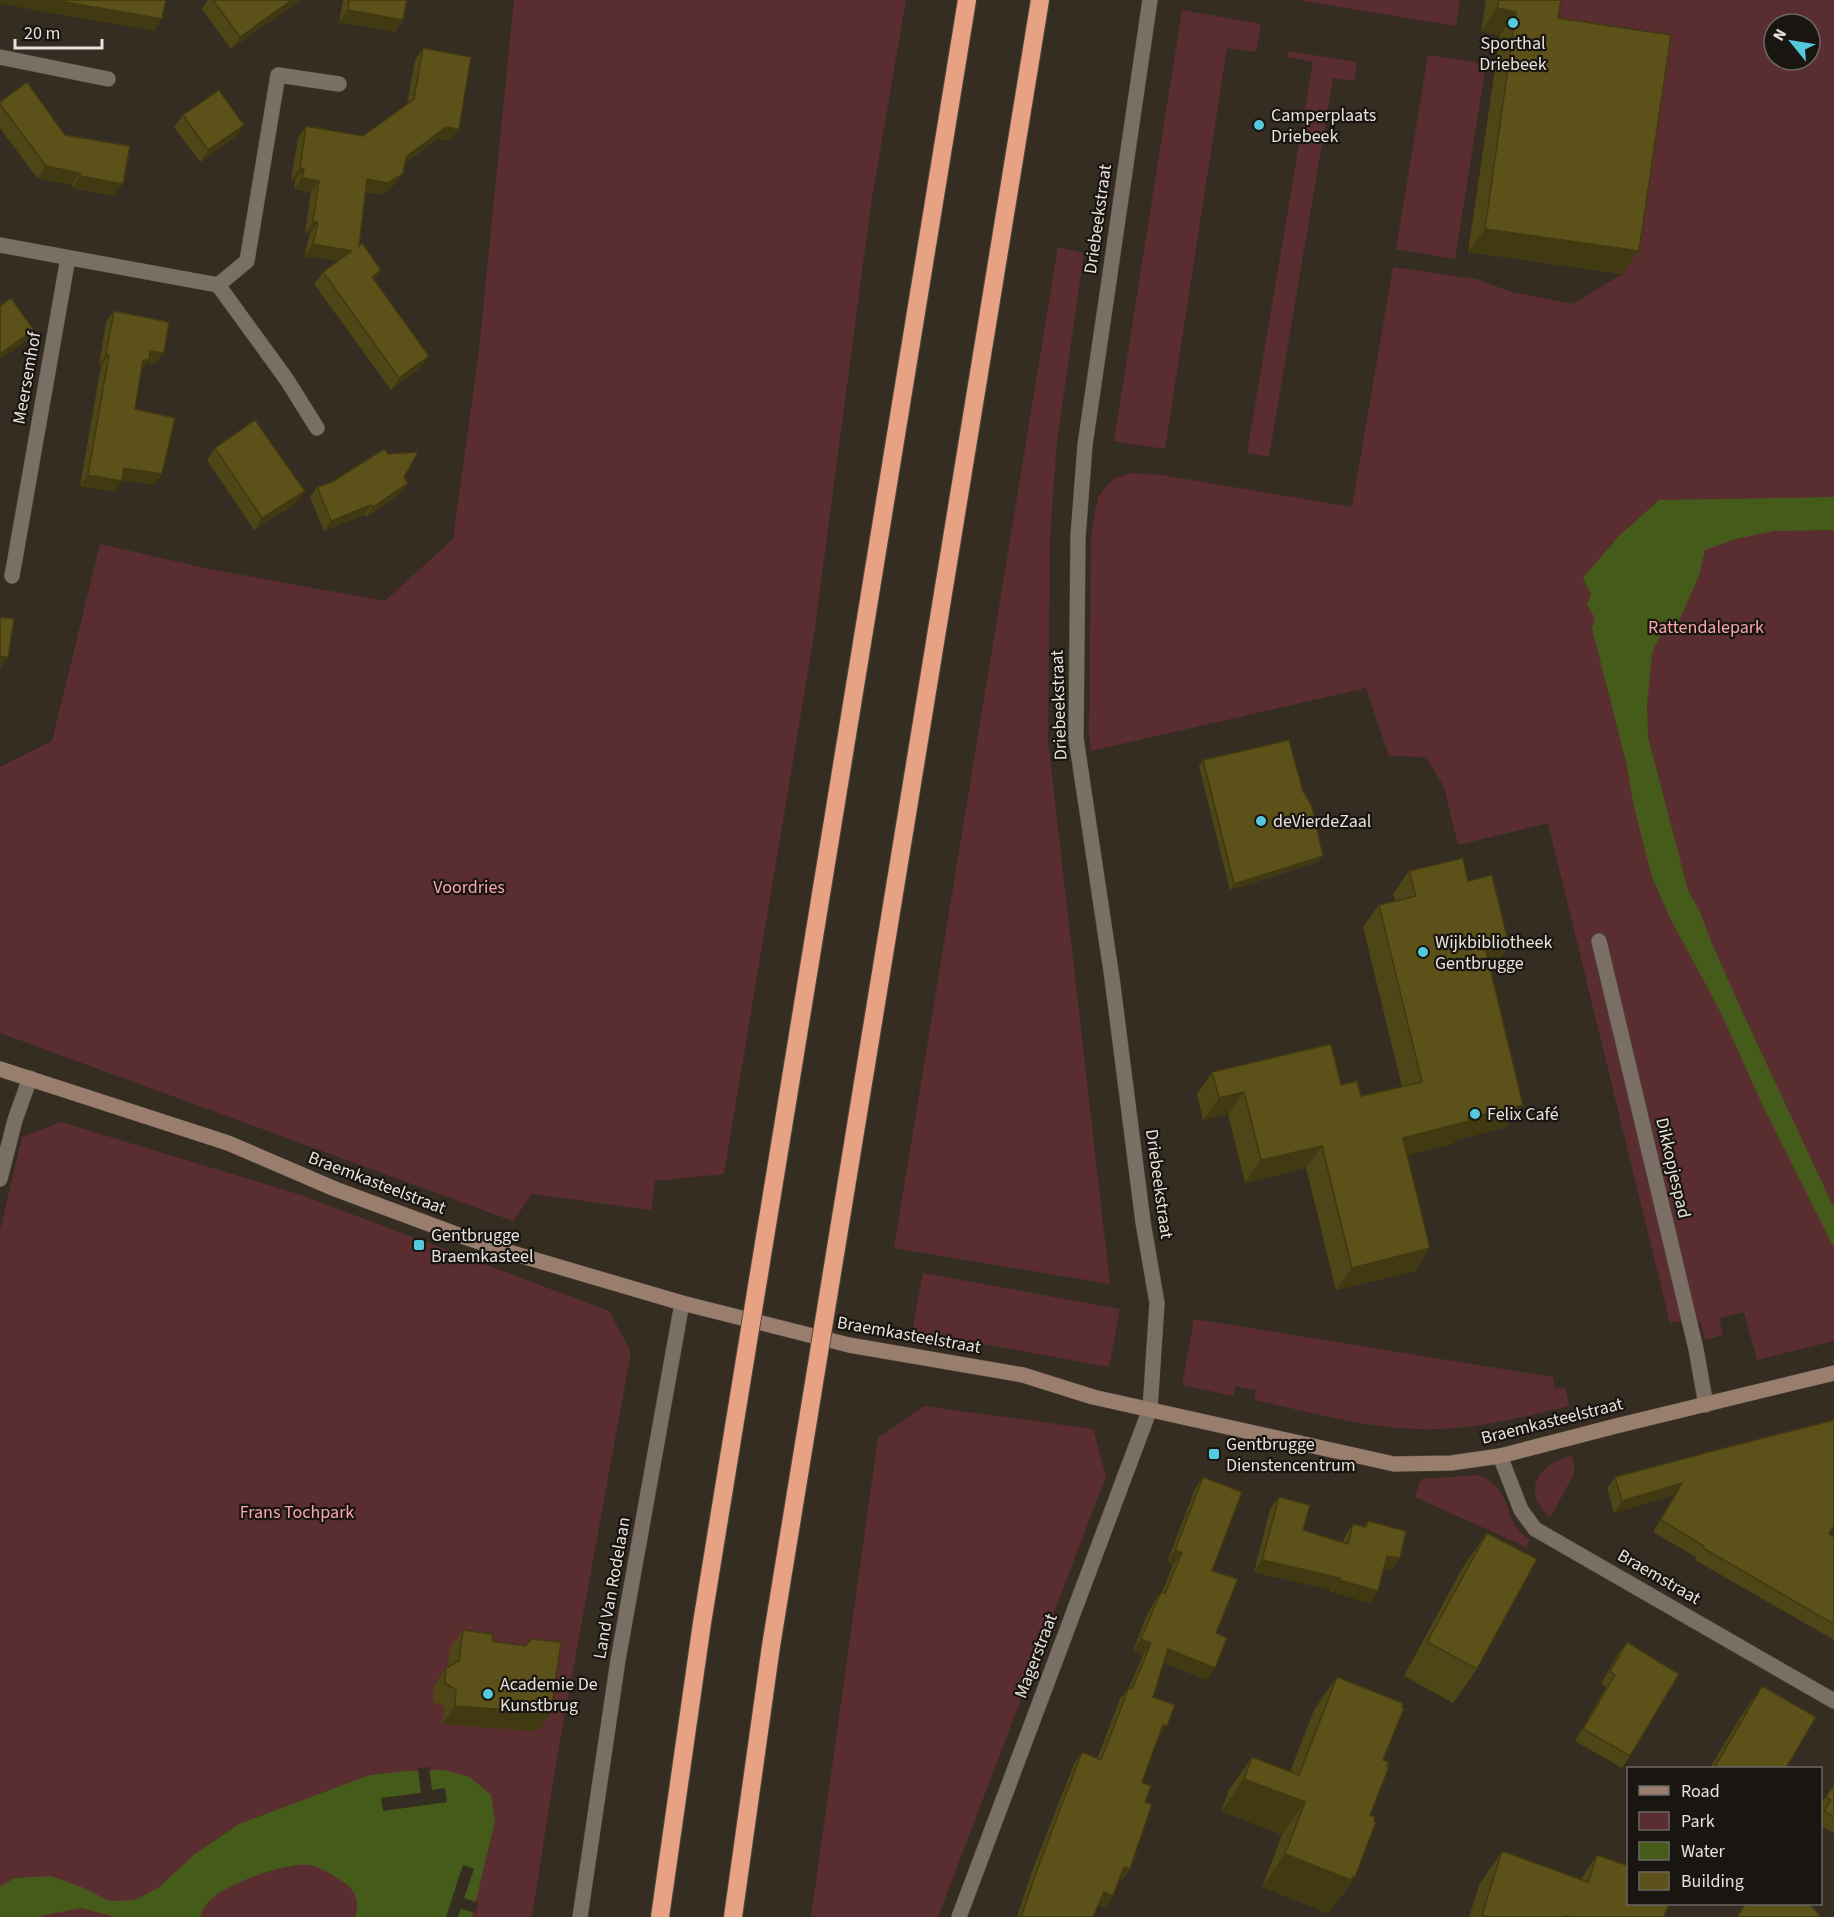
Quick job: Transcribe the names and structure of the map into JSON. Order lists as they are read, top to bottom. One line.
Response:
{"streets":{"street":["Driebeekstraat","Meersemhof","Dikkopjespad","Braemkasteelstraat","Braemstraat","Land Van Rodelaan","Magerstraat"]},"crossings":[["Driebeekstraat","Braemkasteelstraat"],["Driebeekstraat","Magerstraat"],["Dikkopjespad","Braemkasteelstraat"],["Braemkasteelstraat","Braemstraat"],["Braemkasteelstraat","Land Van Rodelaan"],["Braemkasteelstraat","Magerstraat"]],"parks":["Rattendalepark","Voordries","Frans Tochpark"],"places":{"other":["Sporthal Driebeek","Camperplaats Driebeek","deVierdeZaal","Wijkbibliotheek Gentbrugge","Felix Café","Academie De Kunstbrug"],"transit":["Gentbrugge Braemkasteel","Gentbrugge Dienstencentrum"]},"legend":["Road","Park","Water","Building"],"scale_bar":"20 m","north":"top left"}
